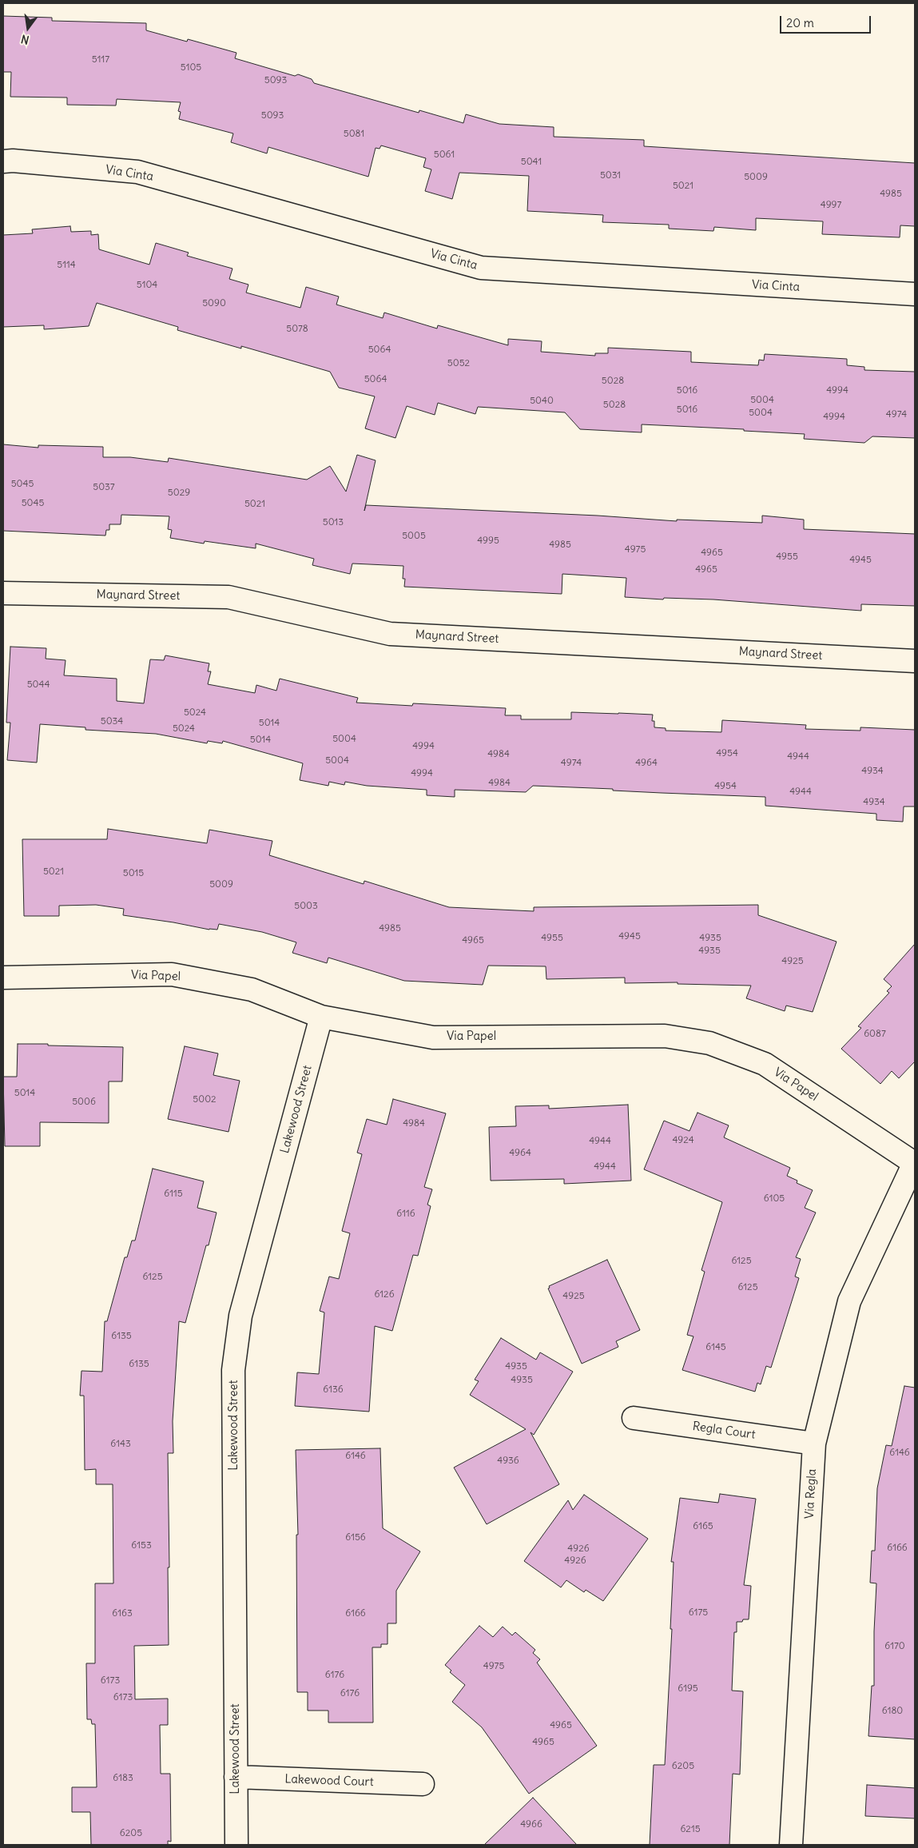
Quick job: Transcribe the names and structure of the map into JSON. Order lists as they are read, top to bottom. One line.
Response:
{"streets":{"street":["Via Cinta","Maynard Street","Via Papel","Lakewood Street","Regla Court","Via Regla","Lakewood Court"]},"crossings":[["Via Papel","Lakewood Street"],["Via Papel","Via Regla"],["Lakewood Street","Lakewood Court"],["Regla Court","Via Regla"]],"house_numbers":["5117","5105","5093","5093","5081","5061","5041","5031","5009","5021","4985","4997","5114","5104","5090","5078","5064","5052","5064","5028","5016","4994","5004","5040","5028","5016","5004","4974","4994","5045","5037","5029","5045","5021","5013","5005","4995","4985","4975","4965","4955","4945","4965","5044","5024","5034","5014","5024","5004","5014","4994","4954","4984","4944","5004","4974","4964","4934","4994","4984","4954","4944","4934","5021","5015","5009","5003","4985","4945","4955","4935","4965","4935","4925","6087","5014","5002","5006","4984","4924","4944","4964","4944","6115","6105","6116","6125","6125","6125","6126","4925","6135","6145","6135","4935","4935","6136","6143","6146","6146","4936","6165","6156","6153","6166","4926","4926","6175","6163","6166","6170","4975","6176","6173","6195","6176","6173","6180","4965","4965","6205","6183","4966","6215","6205"],"scale_bar":"20 m","north":"bottom"}
